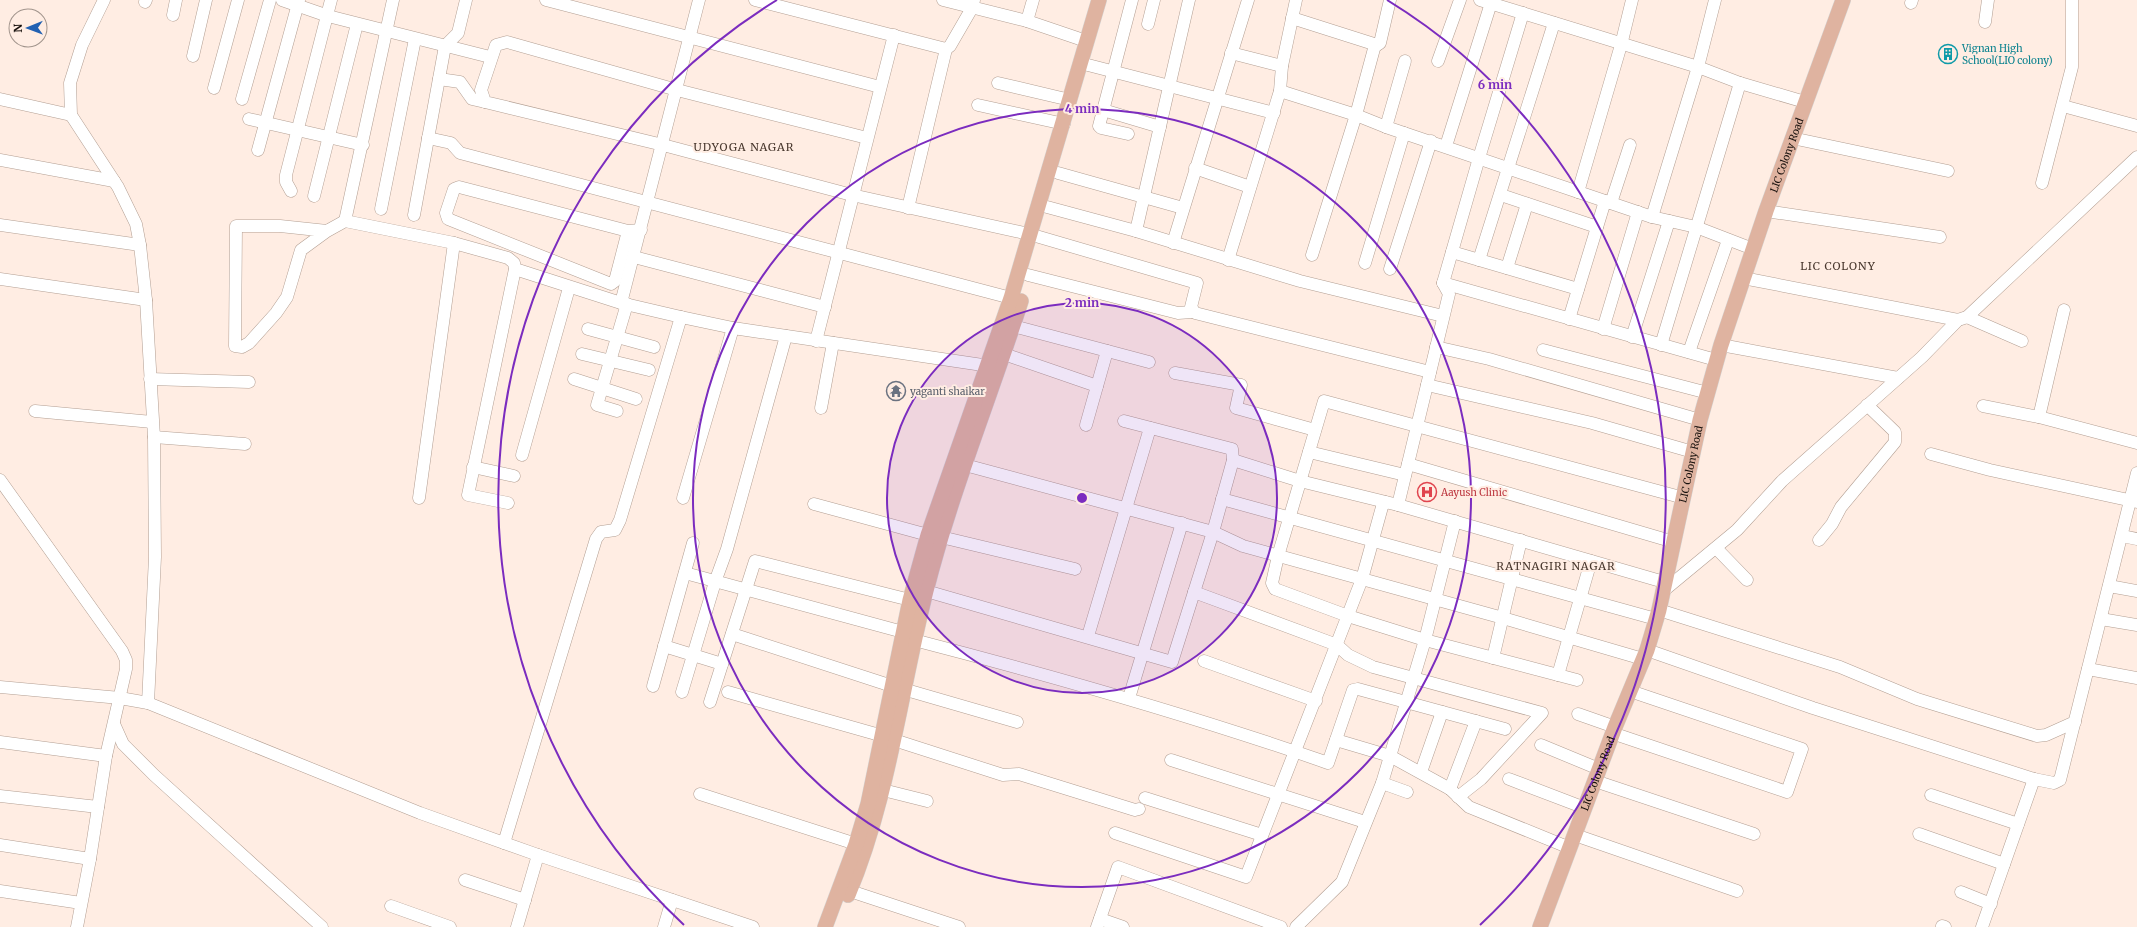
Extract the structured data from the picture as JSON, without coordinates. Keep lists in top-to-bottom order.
{
  "streets": {
    "main road": ["LIC Colony Road"]
  },
  "districts": ["UDYOGA NAGAR", "LIC COLONY", "RATNAGIRI NAGAR"],
  "places": {
    "building": ["Vignan High School(LIO colony)"],
    "temple": ["yaganti shaikar"],
    "hospital": ["Aayush Clinic"]
  },
  "north": "left",
  "rings": ["6 min", "4 min", "2 min"]
}
